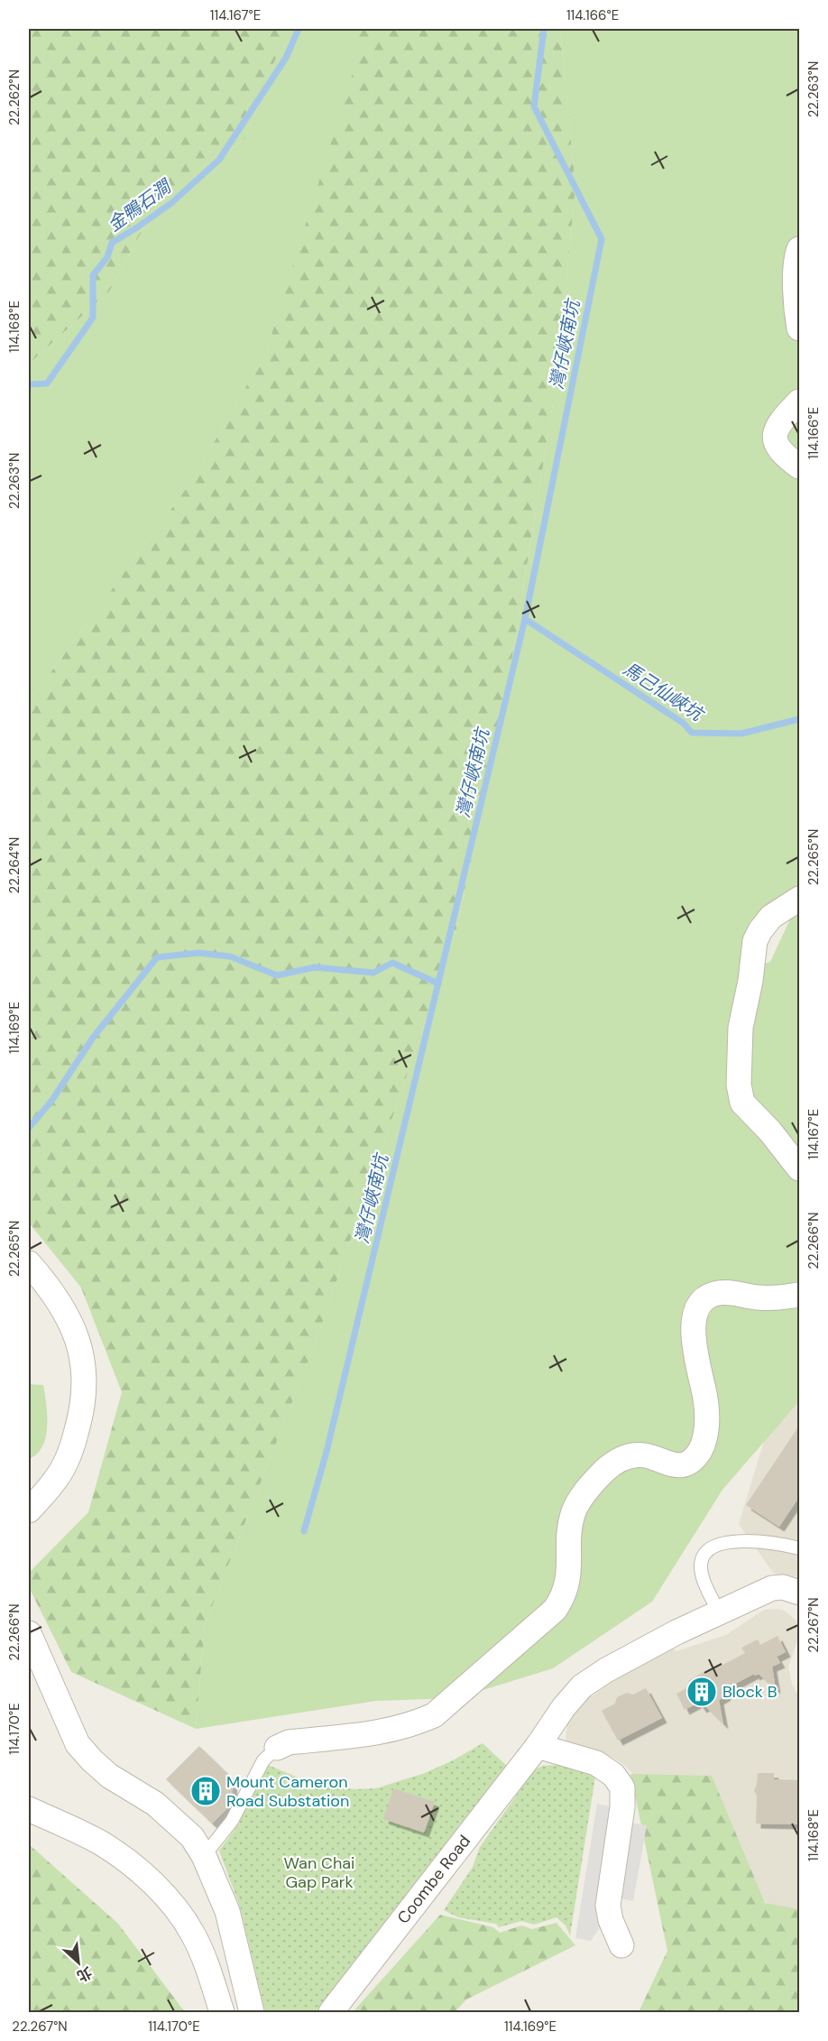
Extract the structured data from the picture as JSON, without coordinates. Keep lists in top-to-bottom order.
{
  "streets": {
    "street": ["Coombe Road"]
  },
  "water": ["金鴨石澗", "灣仔峽南坑", "馬己仙峽坑"],
  "parks": ["Wan Chai Gap Park"],
  "places": {
    "building": ["Block B", "Mount Cameron Road Substation"]
  },
  "north": "bottom right",
  "coordinates": [
    "114.167°E",
    "114.166°E",
    "22.263°N",
    "22.262°N",
    "114.168°E",
    "22.265°N",
    "22.264°N",
    "114.169°E",
    "22.266°N",
    "22.267°N",
    "114.170°E"
  ]
}
